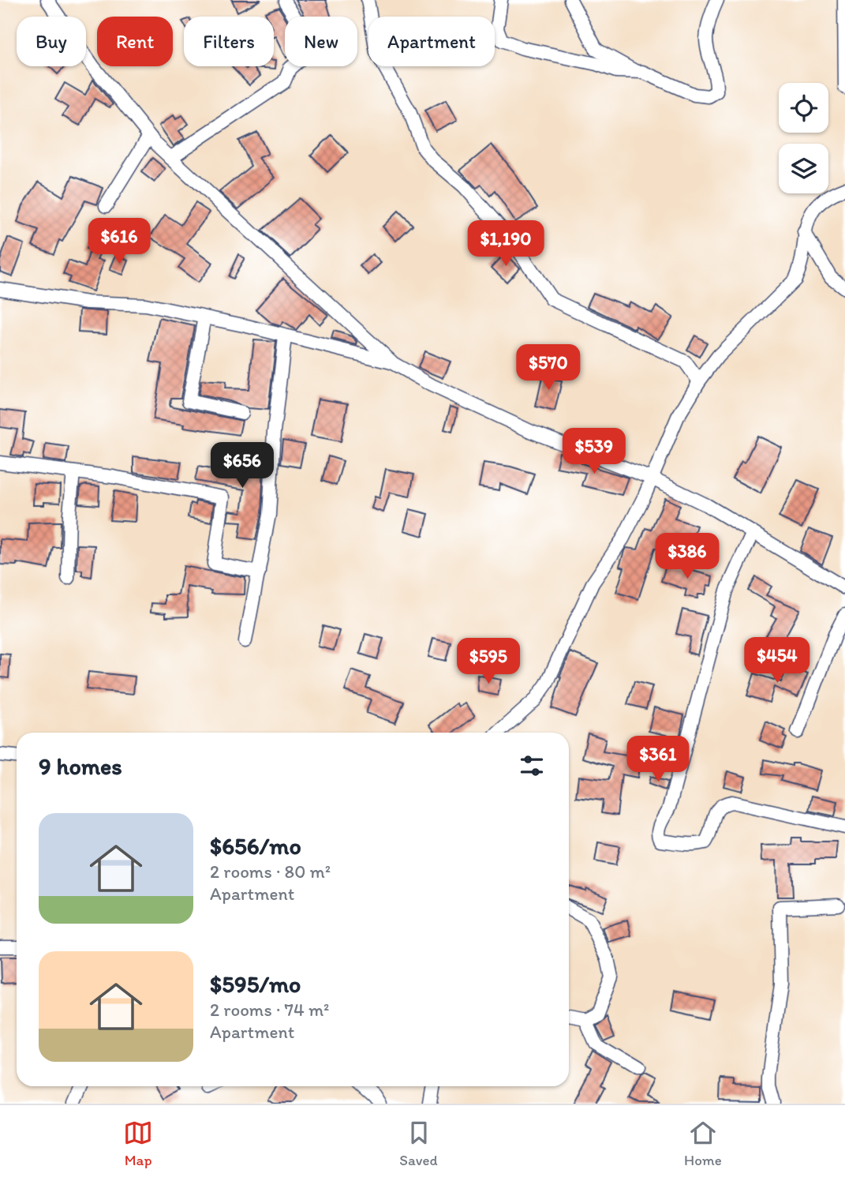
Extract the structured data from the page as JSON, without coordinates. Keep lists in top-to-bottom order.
{
  "page": {
    "chip": [
      "Buy",
      "Rent",
      "Filters",
      "New",
      "Apartment"
    ],
    "price": [
      "$616",
      "$1,190",
      "$570",
      "$539",
      "$656",
      "$386",
      "$454",
      "$595",
      "$361"
    ],
    "heading": "9 homes",
    "list": [
      {
        "name": "$656/mo",
        "note": "2 rooms · 80 m² · Apartment"
      },
      {
        "name": "$595/mo",
        "note": "2 rooms · 74 m² · Apartment"
      }
    ],
    "tabs": ["Map", "Saved", "Home"]
  }
}
